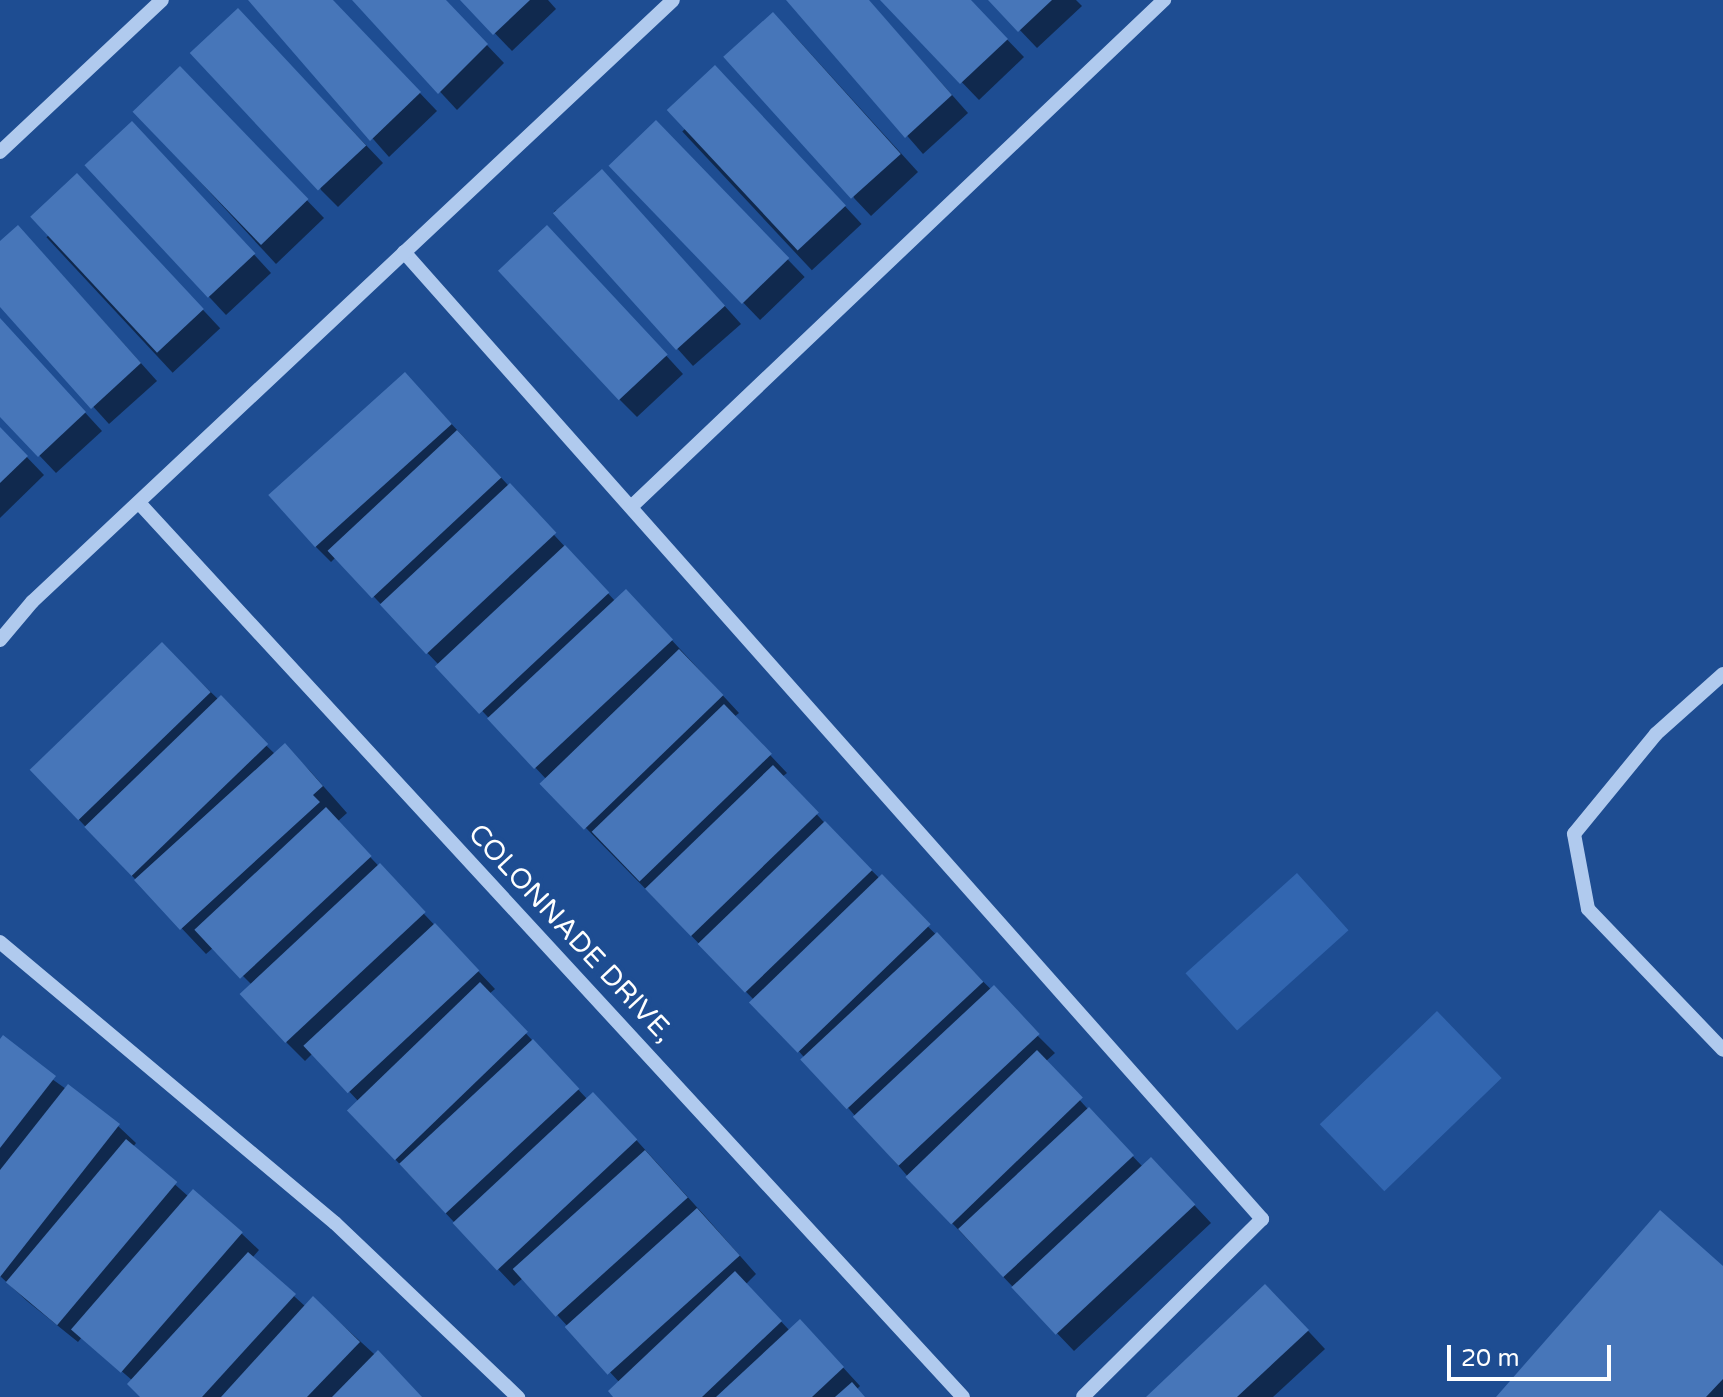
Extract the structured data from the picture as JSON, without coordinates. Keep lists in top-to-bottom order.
{
  "streets": {
    "street": ["COLONNADE DRIVE,"]
  },
  "scale_bar": "20 m"
}
